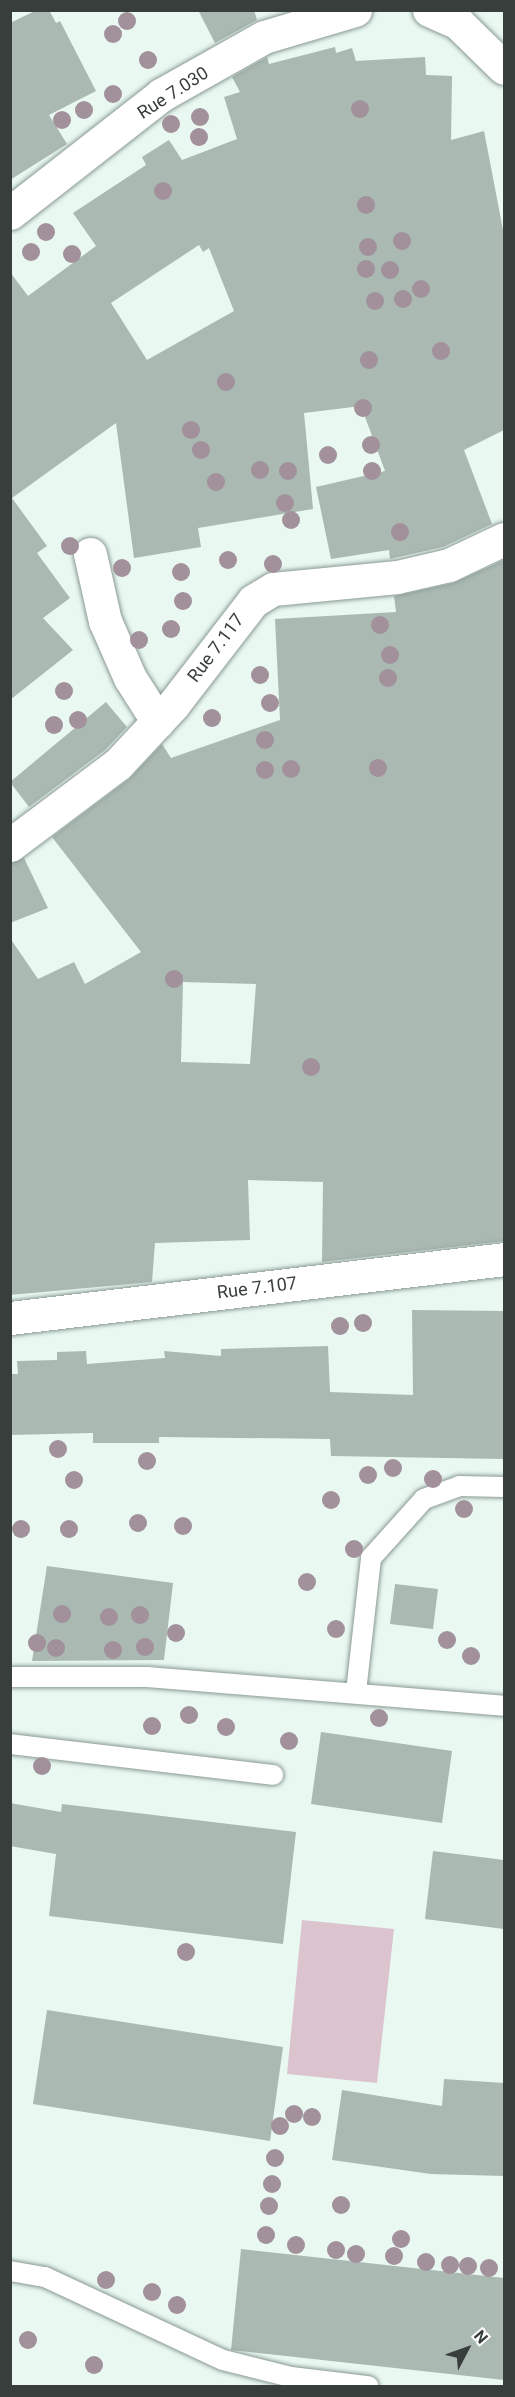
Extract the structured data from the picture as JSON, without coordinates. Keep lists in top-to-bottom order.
{
  "streets": {
    "street": ["Rue 7.030", "Rue 7.117", "Rue 7.107"]
  },
  "north": "top right"
}
